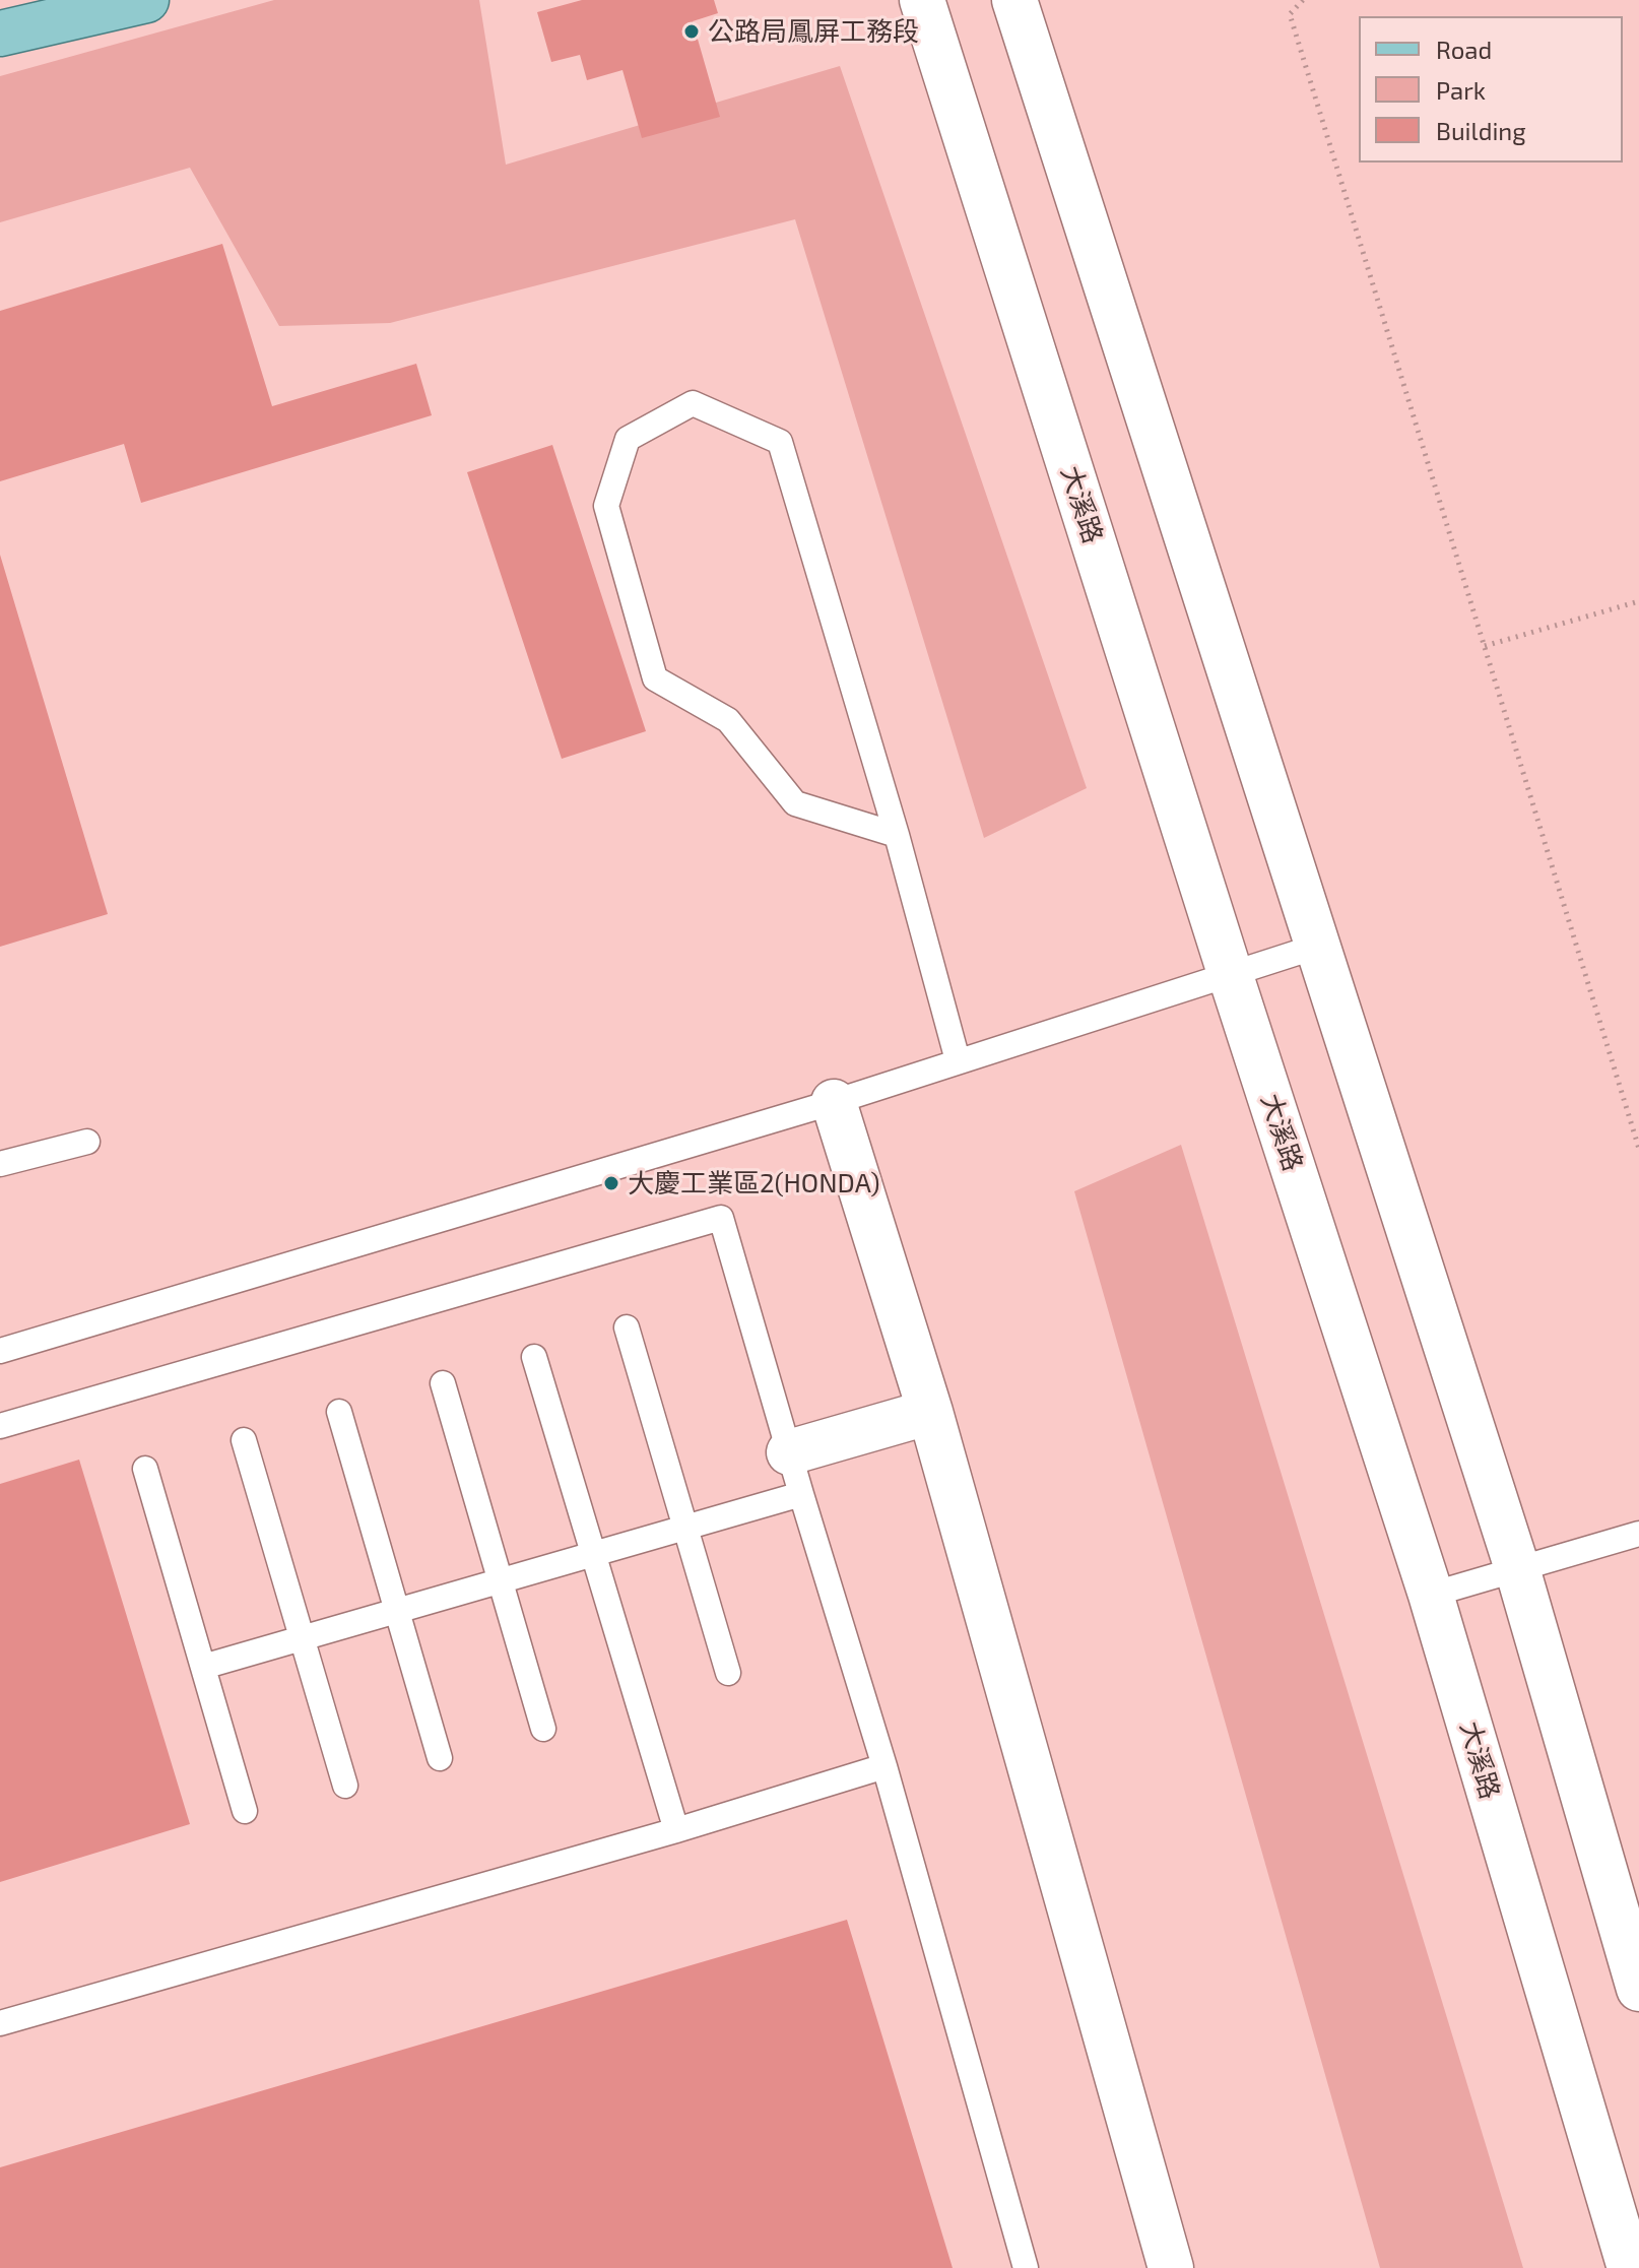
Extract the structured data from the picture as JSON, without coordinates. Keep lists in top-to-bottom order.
{
  "streets": {
    "main road": ["大溪路"]
  },
  "places": ["公路局鳳屏工務段", "大慶工業區2(HONDA)"],
  "legend": ["Road", "Park", "Building"]
}
